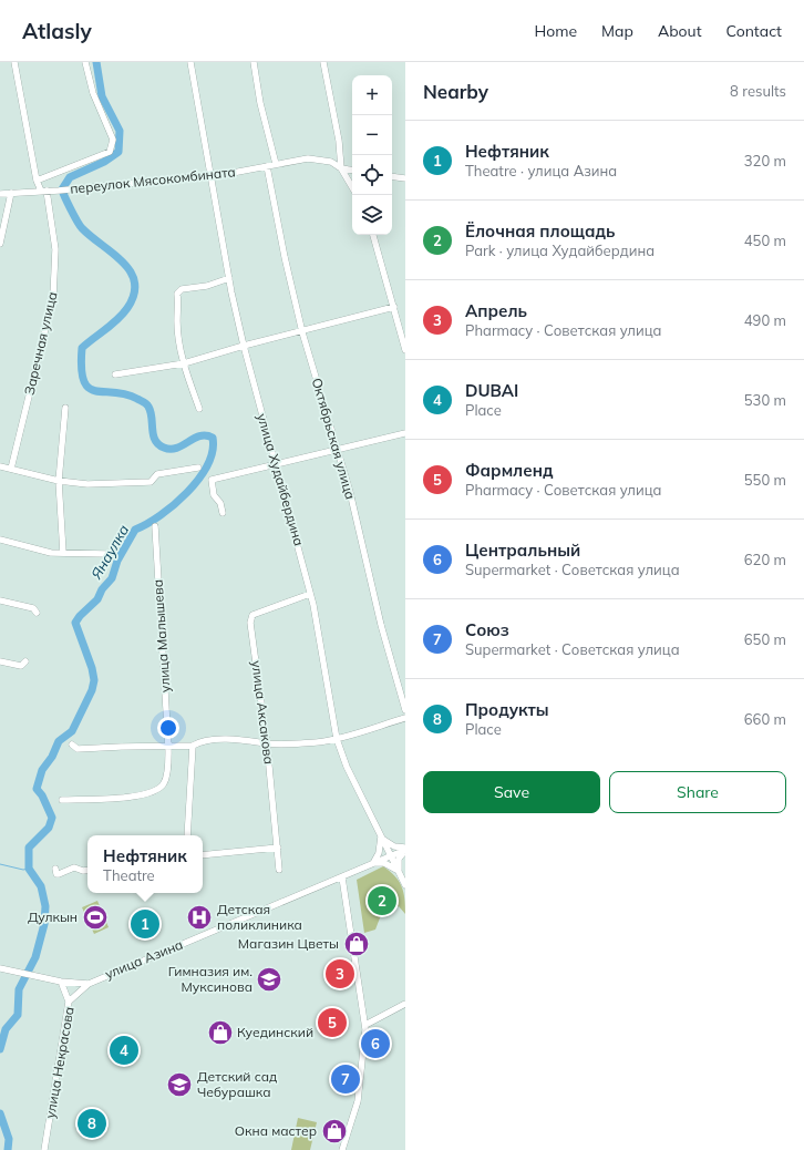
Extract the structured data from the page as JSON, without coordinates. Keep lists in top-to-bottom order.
{
  "streets": {
    "street": [
      "переулок Мясокомбината",
      "Заречная улица",
      "Октябрьская улица",
      "улица Худайбердина",
      "улица Малышева",
      "улица Аксакова",
      "улица Азина",
      "улица Некрасова"
    ]
  },
  "crossings": [
    ["переулок Мясокомбината", "Заречная улица"],
    ["переулок Мясокомбината", "Октябрьская улица"],
    ["переулок Мясокомбината", "улица Худайбердина"],
    ["улица Худайбердина", "улица Аксакова"],
    ["улица Худайбердина", "улица Азина"],
    ["улица Азина", "улица Некрасова"]
  ],
  "water": ["Янаулка"],
  "places": {
    "sports": ["Дулкын"],
    "hospital": ["Детская поликлиника"],
    "shop": ["Магазин Цветы", "Куединский", "Окна мастер"],
    "school or university": ["Гимназия им. Муксинова", "Детский сад Чебурашка"]
  },
  "page": {
    "header": "Atlasly",
    "nav": [
      "Home",
      "Map",
      "About",
      "Contact"
    ],
    "heading": ["Nearby", "8 results"],
    "map_buttons": ["+", "−"],
    "list": [
      {
        "mark": "1",
        "name": "Нефтяник",
        "note": "Theatre · улица Азина",
        "value": "320 m"
      },
      {
        "mark": "2",
        "name": "Ёлочная площадь",
        "note": "Park · улица Худайбердина",
        "value": "450 m"
      },
      {
        "mark": "3",
        "name": "Апрель",
        "note": "Pharmacy · Советская улица",
        "value": "490 m"
      },
      {
        "mark": "4",
        "name": "DUBAI",
        "note": "Place",
        "value": "530 m"
      },
      {
        "mark": "5",
        "name": "Фармленд",
        "note": "Pharmacy · Советская улица",
        "value": "550 m"
      },
      {
        "mark": "6",
        "name": "Центральный",
        "note": "Supermarket · Советская улица",
        "value": "620 m"
      },
      {
        "mark": "7",
        "name": "Союз",
        "note": "Supermarket · Советская улица",
        "value": "650 m"
      },
      {
        "mark": "8",
        "name": "Продукты",
        "note": "Place",
        "value": "660 m"
      }
    ],
    "buttons": ["Save", "Share"],
    "popup": ["Нефтяник", "Theatre"],
    "pins": [
      "2",
      "1",
      "3",
      "5",
      "6",
      "4",
      "7",
      "8"
    ]
  }
}
